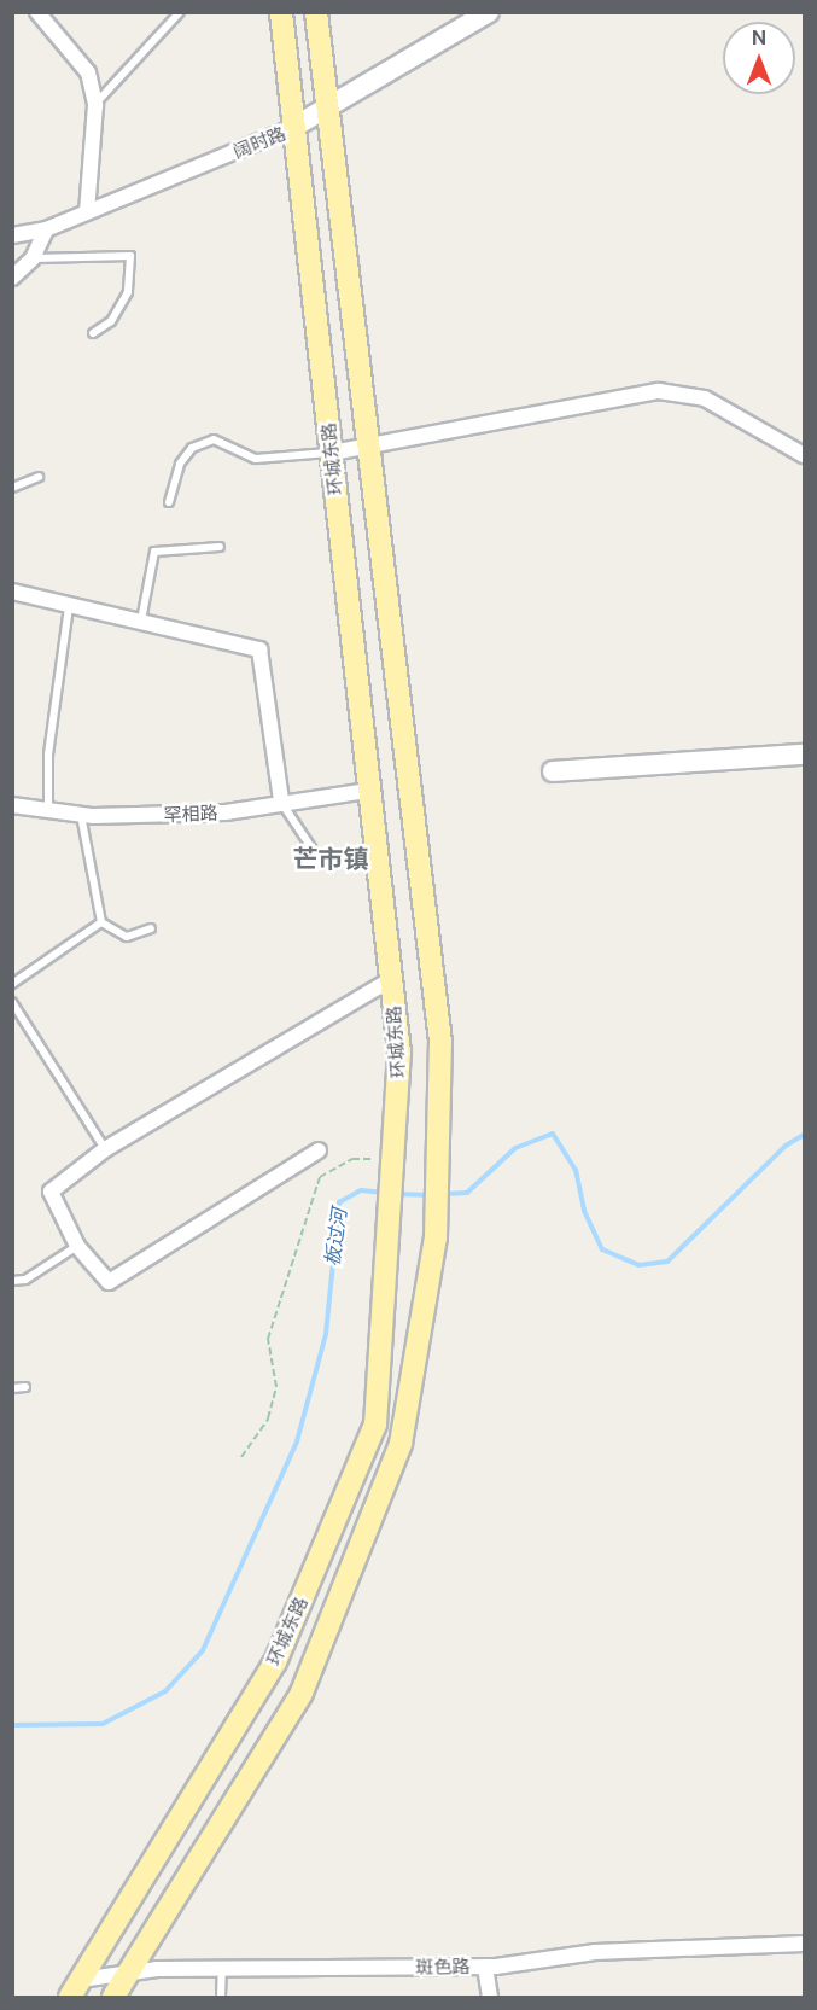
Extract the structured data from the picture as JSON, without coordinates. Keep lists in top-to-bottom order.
{
  "streets": {
    "main road": ["环城东路"],
    "street": ["阔时路", "罕相路", "斑色路"]
  },
  "crossings": [
    ["阔时路", "环城东路"],
    ["环城东路", "罕相路"],
    ["环城东路", "斑色路"]
  ],
  "districts": ["芒市镇"],
  "water": ["板过河"],
  "north": "top"
}
